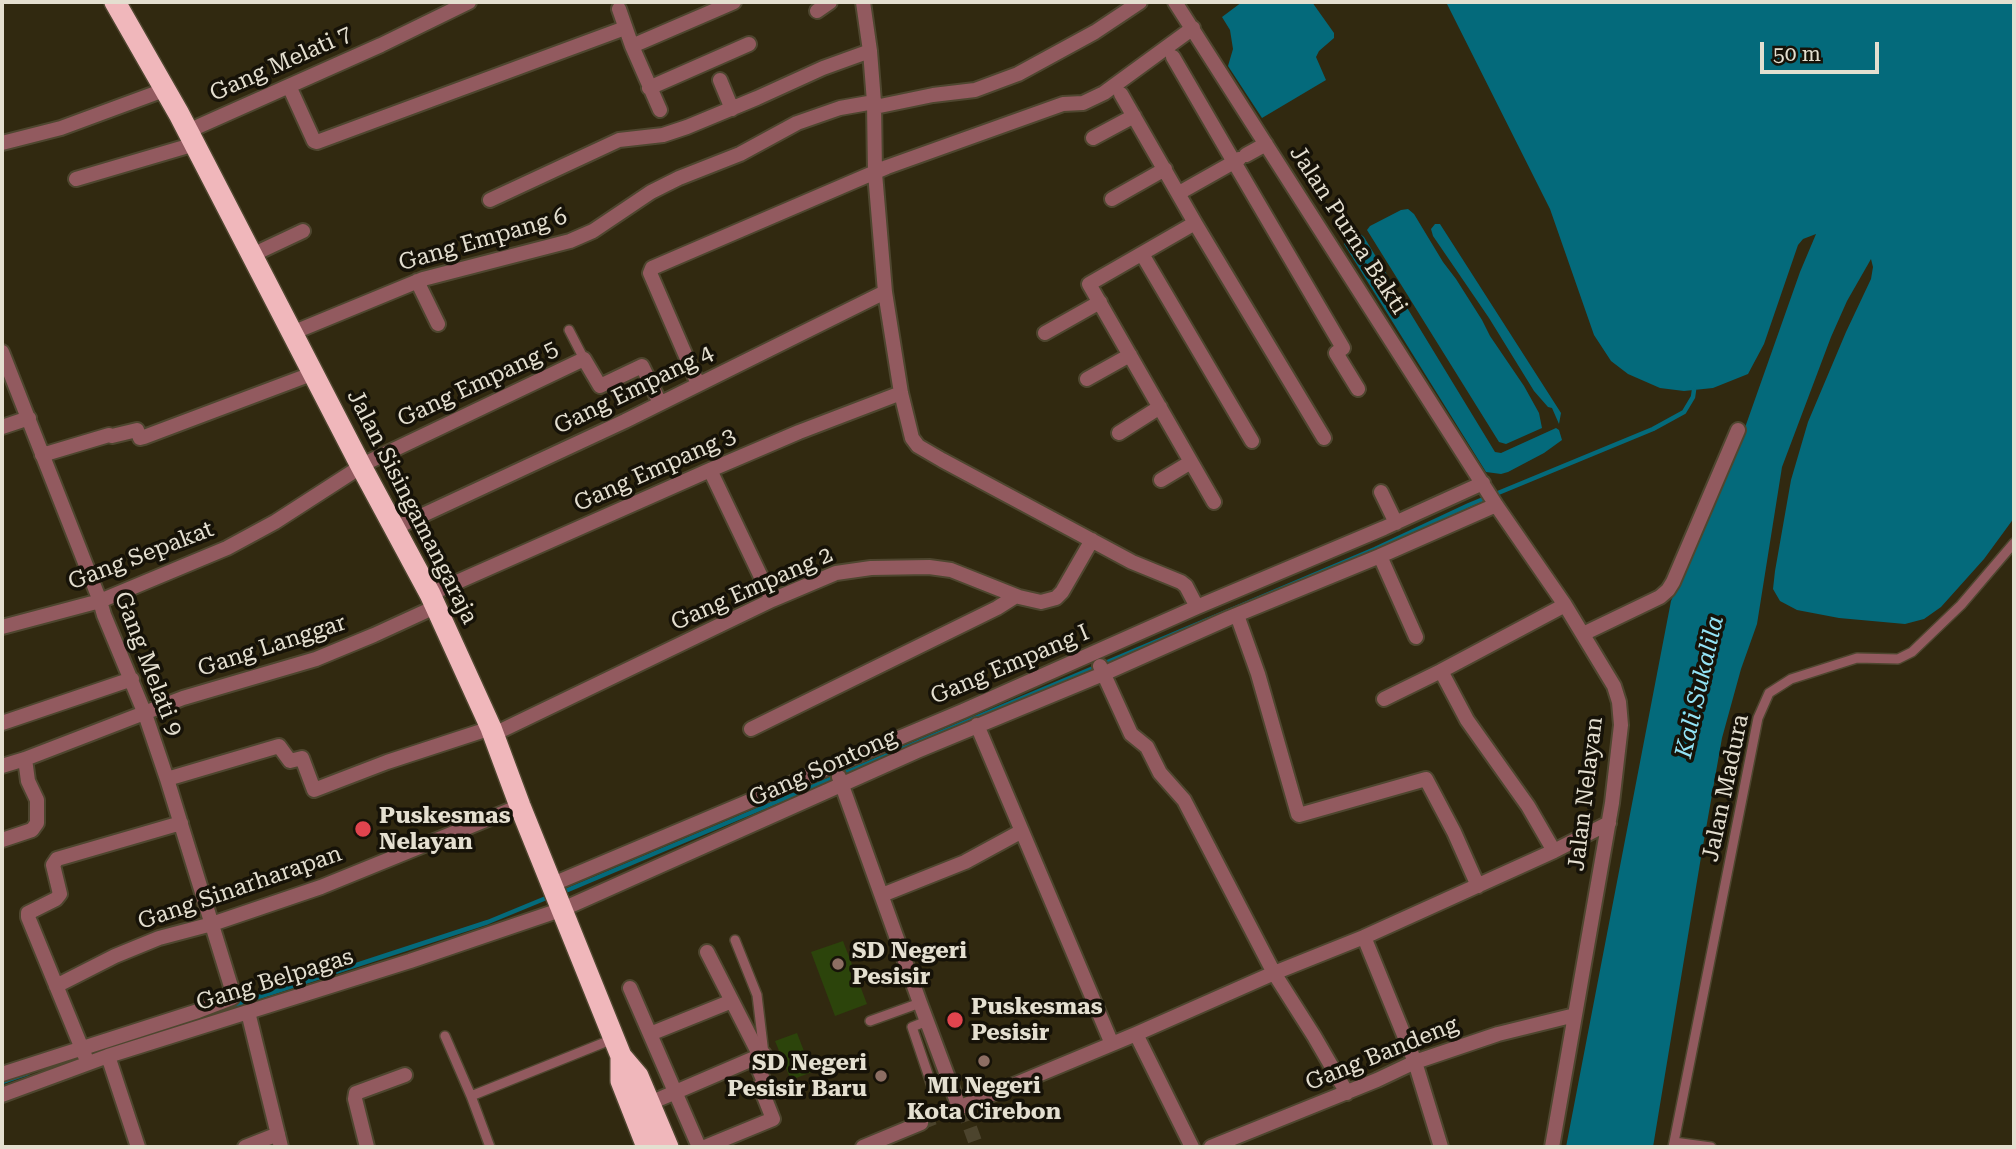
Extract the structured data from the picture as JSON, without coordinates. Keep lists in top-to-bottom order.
{
  "streets": {
    "highway": ["Jalan Sisingamangaraja"],
    "street": [
      "Gang Melati 7",
      "Jalan Purna Bakti",
      "Gang Empang 6",
      "Gang Empang 5",
      "Gang Empang 4",
      "Gang Empang 3",
      "Gang Sepakat",
      "Gang Empang 2",
      "Gang Langgar",
      "Gang Melati 9",
      "Gang Empang I",
      "Gang Sontong",
      "Jalan Nelayan",
      "Gang Sinarharapan",
      "Gang Belpagas",
      "Gang Bandeng"
    ],
    "lane": ["Jalan Madura"]
  },
  "crossings": [
    ["Gang Melati 7", "Jalan Sisingamangaraja"],
    ["Jalan Purna Bakti", "Gang Empang I"],
    ["Jalan Purna Bakti", "Jalan Nelayan"],
    ["Gang Empang 6", "Jalan Sisingamangaraja"],
    ["Gang Empang 5", "Gang Empang 4"],
    ["Gang Empang 5", "Jalan Sisingamangaraja"],
    ["Gang Empang 5", "Gang Sepakat"],
    ["Gang Empang 4", "Jalan Sisingamangaraja"],
    ["Gang Empang 3", "Jalan Sisingamangaraja"],
    ["Gang Empang 3", "Gang Langgar"],
    ["Jalan Sisingamangaraja", "Gang Sepakat"],
    ["Jalan Sisingamangaraja", "Gang Empang 2"],
    ["Jalan Sisingamangaraja", "Gang Langgar"],
    ["Jalan Sisingamangaraja", "Gang Empang I"],
    ["Jalan Sisingamangaraja", "Gang Sontong"],
    ["Jalan Sisingamangaraja", "Gang Sinarharapan"],
    ["Jalan Sisingamangaraja", "Gang Belpagas"],
    ["Gang Sepakat", "Gang Melati 9"],
    ["Gang Empang 2", "Gang Melati 9"],
    ["Gang Langgar", "Gang Melati 9"],
    ["Gang Melati 9", "Gang Sinarharapan"],
    ["Gang Melati 9", "Gang Belpagas"],
    ["Gang Empang I", "Gang Sontong"],
    ["Gang Empang I", "Jalan Nelayan"],
    ["Gang Empang I", "Gang Belpagas"],
    ["Gang Sontong", "Gang Belpagas"],
    ["Jalan Nelayan", "Gang Bandeng"]
  ],
  "water": ["Kali Sukalila"],
  "places": [
    "Puskesmas Nelayan",
    "SD Negeri Pesisir",
    "Puskesmas Pesisir",
    "MI Negeri Kota Cirebon",
    "SD Negeri Pesisir Baru"
  ],
  "scale_bar": "50 m"
}
